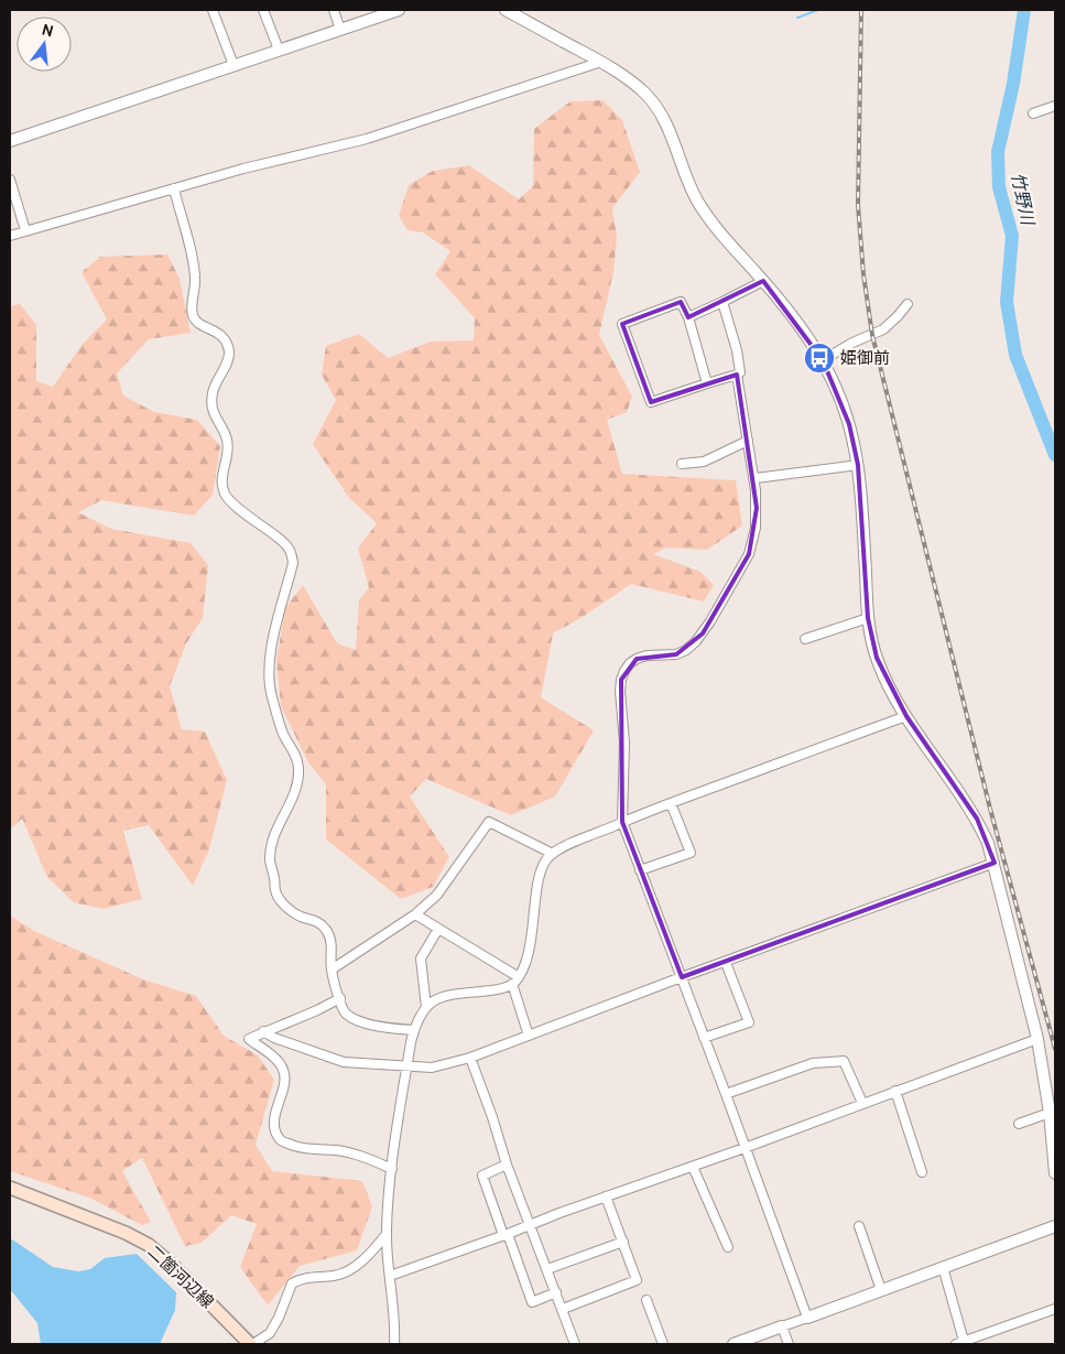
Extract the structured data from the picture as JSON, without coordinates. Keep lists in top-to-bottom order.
{
  "streets": {
    "main road": ["二箇河辺線"]
  },
  "water": ["竹野川"],
  "places": {
    "bus stop": ["姫御前"]
  },
  "north": "top"
}
